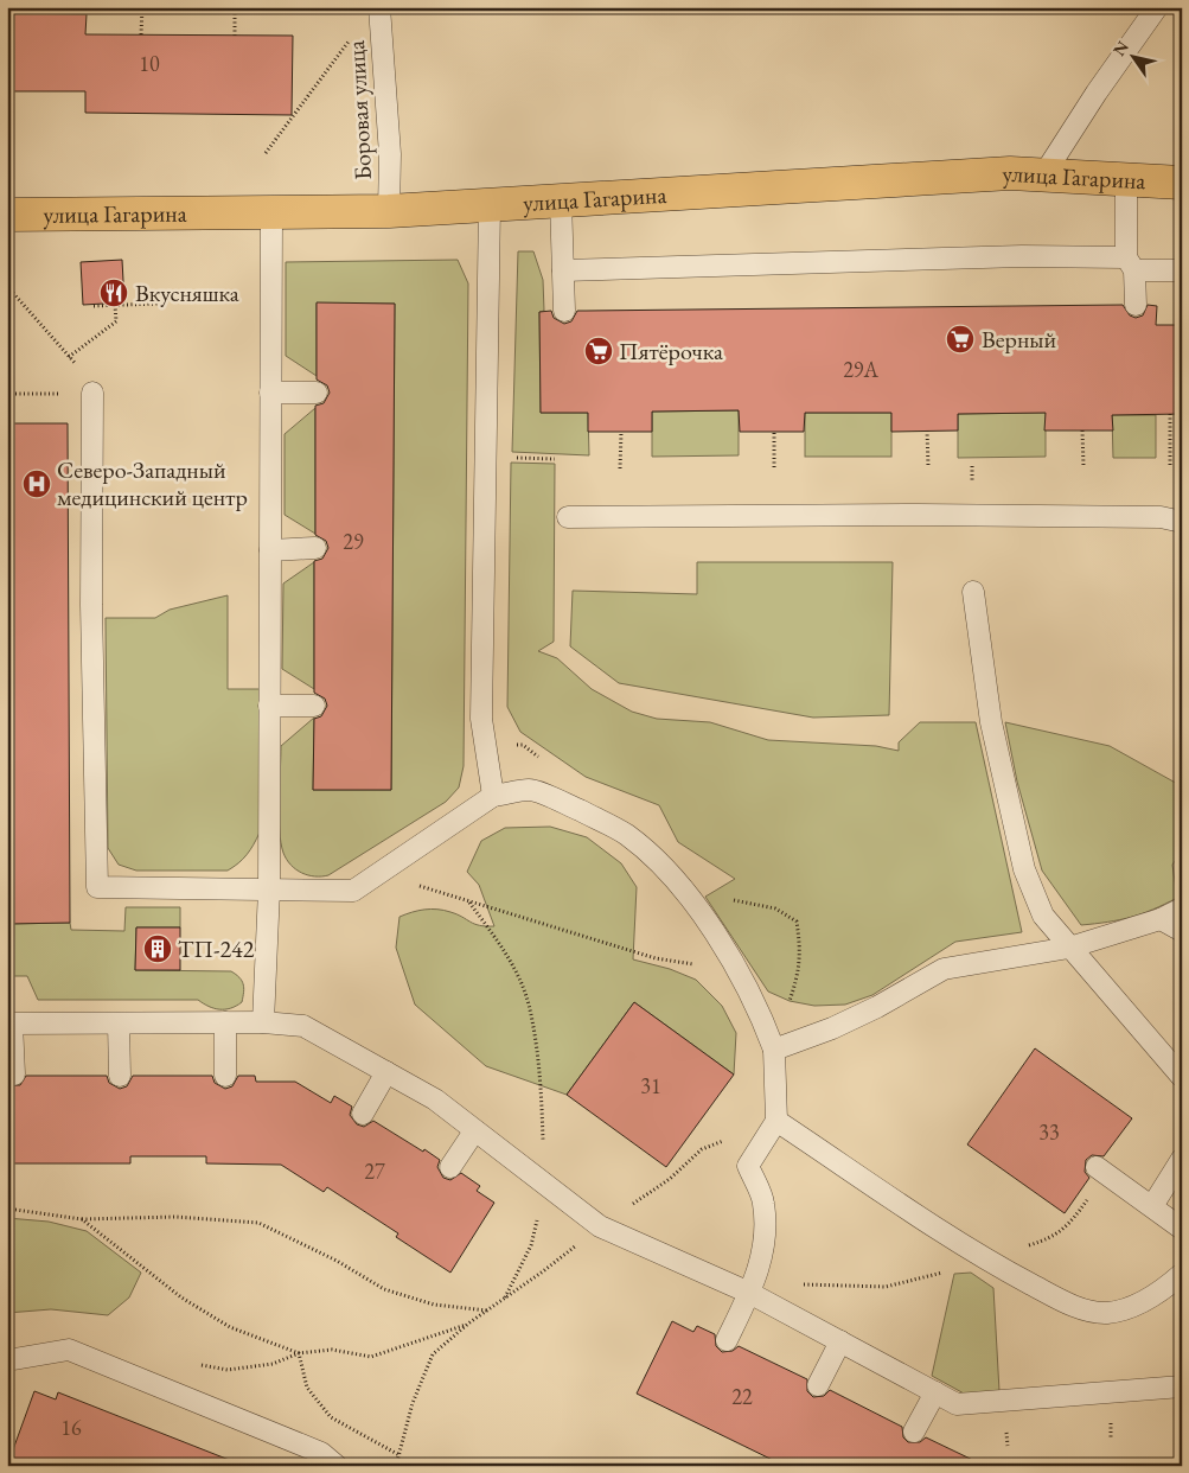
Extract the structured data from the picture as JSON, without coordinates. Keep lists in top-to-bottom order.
{
  "streets": {
    "main road": ["улица Гагарина"],
    "lane": ["Боровая улица"]
  },
  "crossings": [
    ["Боровая улица", "улица Гагарина"]
  ],
  "places": {
    "restaurant": ["Вкусняшка"],
    "supermarket": ["Верный", "Пятёрочка"],
    "hospital": ["Северо-Западный медицинский центр"],
    "building": ["ТП-242"]
  },
  "house_numbers": [
    "10",
    "29А",
    "29",
    "31",
    "33",
    "27",
    "22",
    "16"
  ],
  "north": "top left"
}
